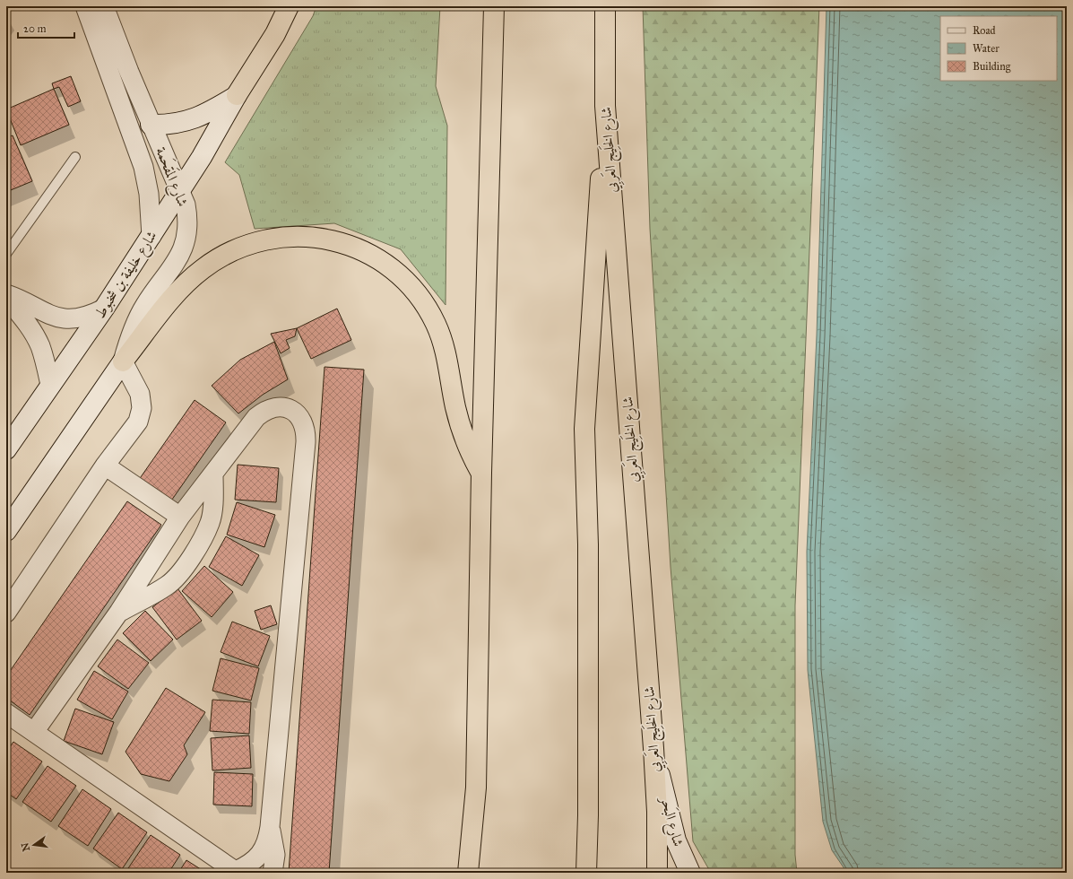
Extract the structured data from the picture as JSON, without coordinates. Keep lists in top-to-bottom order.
{
  "streets": {
    "highway": ["شارع الخَلِيج العَربِي"],
    "main road": ["شارع خليفة بن شخبوط", "شارع البَحر"],
    "street": ["شارع المَقحَمة"]
  },
  "crossings": [
    ["شارع الخَلِيج العَربِي", "شارع البَحر"],
    ["شارع المَقحَمة", "شارع خليفة بن شخبوط"]
  ],
  "legend": ["Road", "Water", "Building"],
  "scale_bar": "20 m",
  "north": "left"
}
